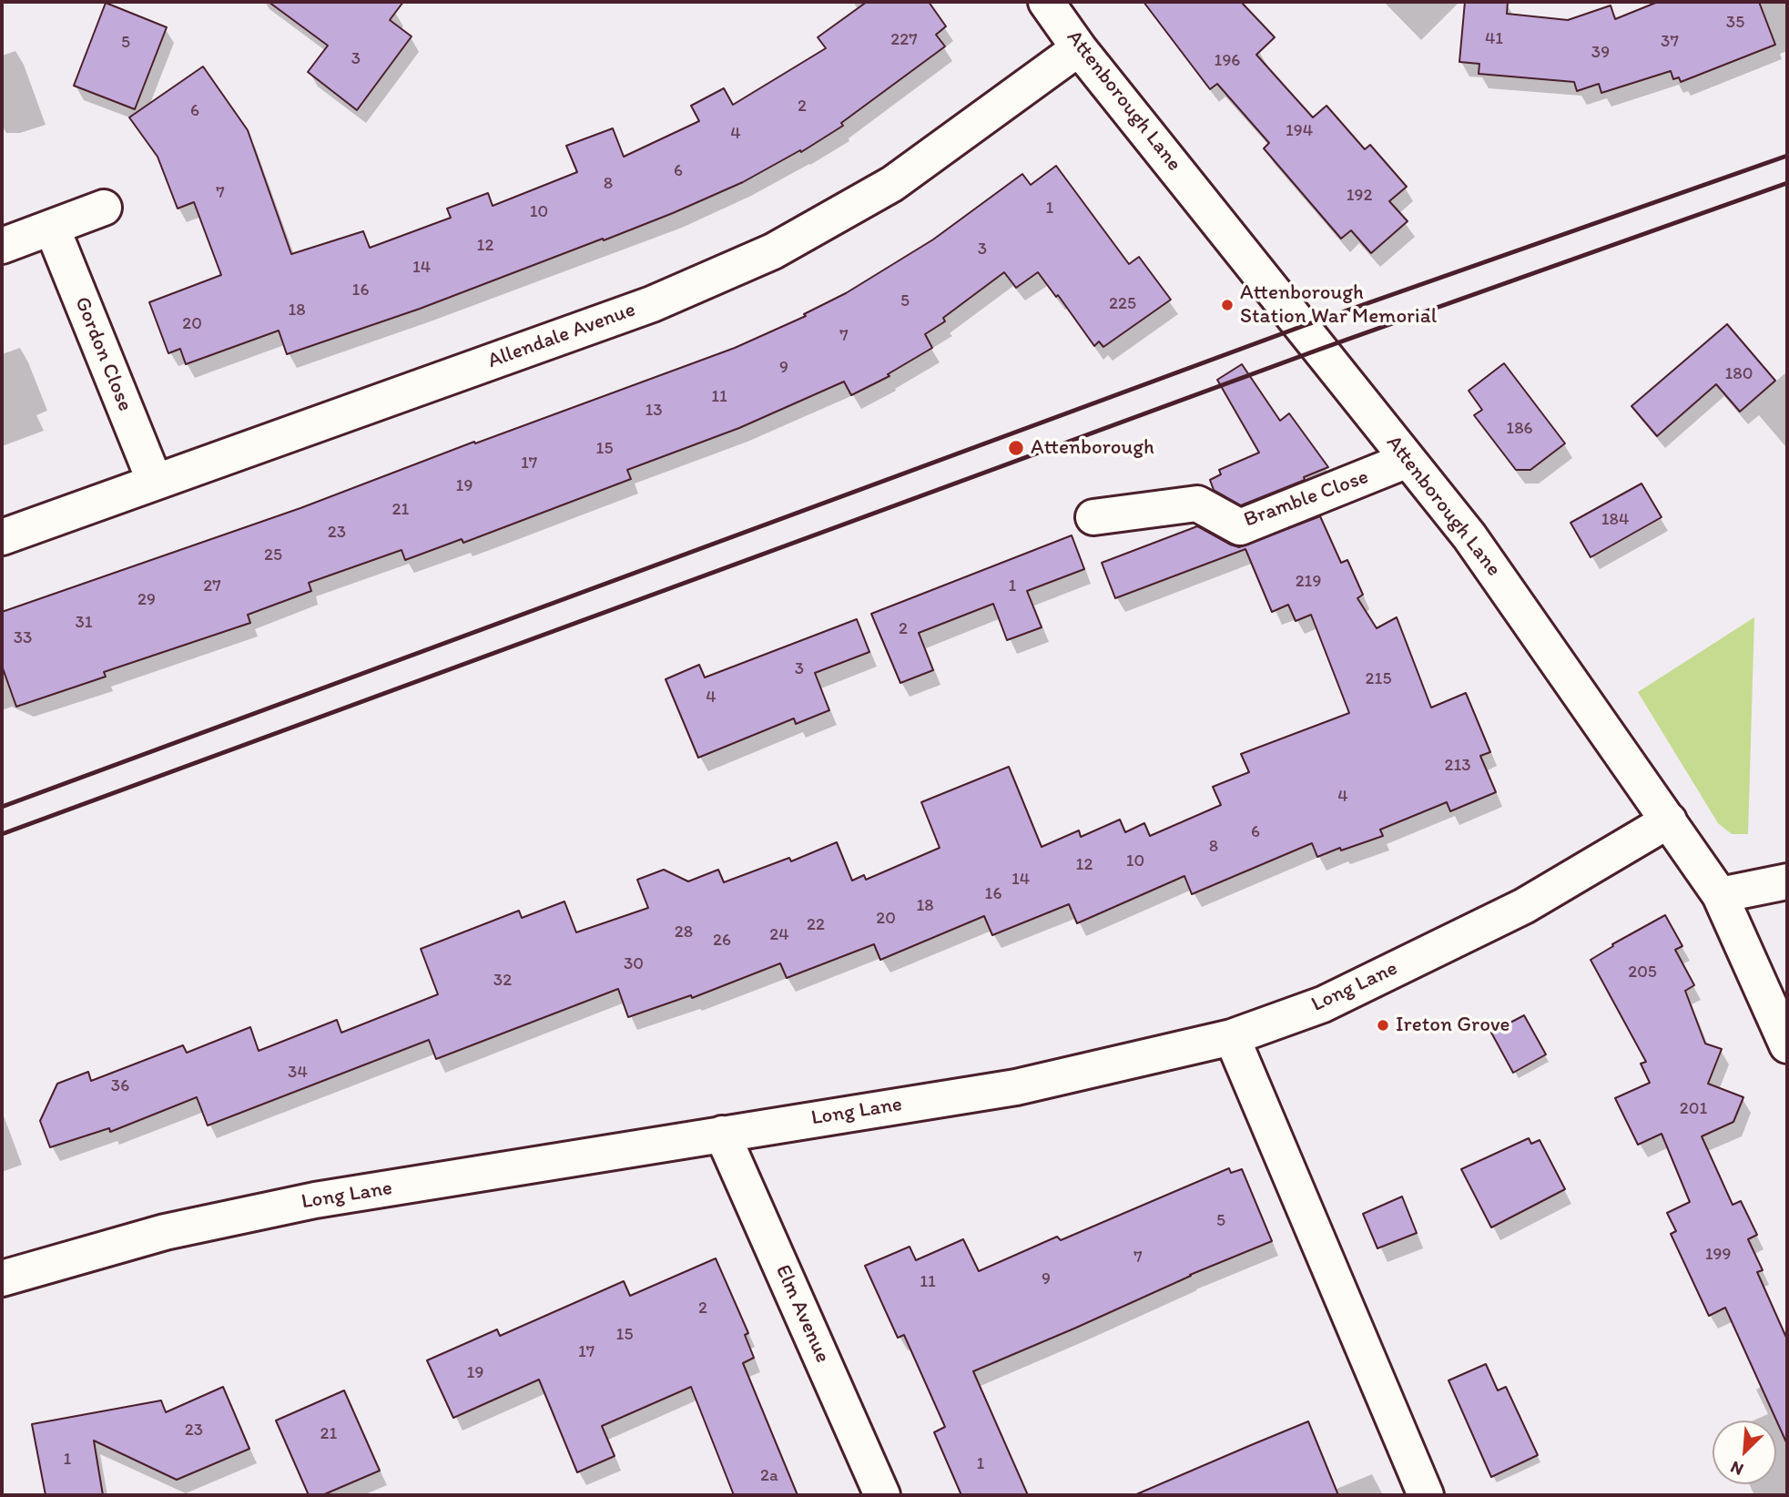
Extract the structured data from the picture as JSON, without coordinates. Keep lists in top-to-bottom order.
{
  "streets": {
    "street": [
      "Attenborough Lane",
      "Allendale Avenue",
      "Gordon Close",
      "Bramble Close",
      "Long Lane",
      "Elm Avenue"
    ]
  },
  "crossings": [
    ["Attenborough Lane", "Allendale Avenue"],
    ["Attenborough Lane", "Bramble Close"],
    ["Attenborough Lane", "Long Lane"],
    ["Allendale Avenue", "Gordon Close"],
    ["Long Lane", "Elm Avenue"]
  ],
  "places": ["Attenborough Station War Memorial", "Attenborough", "Ireton Grove"],
  "house_numbers": [
    "35",
    "41",
    "227",
    "37",
    "5",
    "39",
    "3",
    "196",
    "2",
    "6",
    "194",
    "4",
    "6",
    "8",
    "7",
    "192",
    "1",
    "10",
    "12",
    "3",
    "14",
    "16",
    "5",
    "225",
    "18",
    "20",
    "7",
    "9",
    "180",
    "11",
    "13",
    "186",
    "15",
    "17",
    "19",
    "21",
    "184",
    "23",
    "25",
    "219",
    "27",
    "1",
    "29",
    "31",
    "2",
    "33",
    "3",
    "215",
    "4",
    "213",
    "4",
    "6",
    "8",
    "10",
    "12",
    "14",
    "16",
    "18",
    "20",
    "22",
    "28",
    "24",
    "26",
    "30",
    "205",
    "32",
    "34",
    "36",
    "201",
    "5",
    "199",
    "7",
    "9",
    "11",
    "2",
    "15",
    "17",
    "19",
    "23",
    "21",
    "1",
    "1",
    "2a"
  ],
  "north": "bottom left"
}
